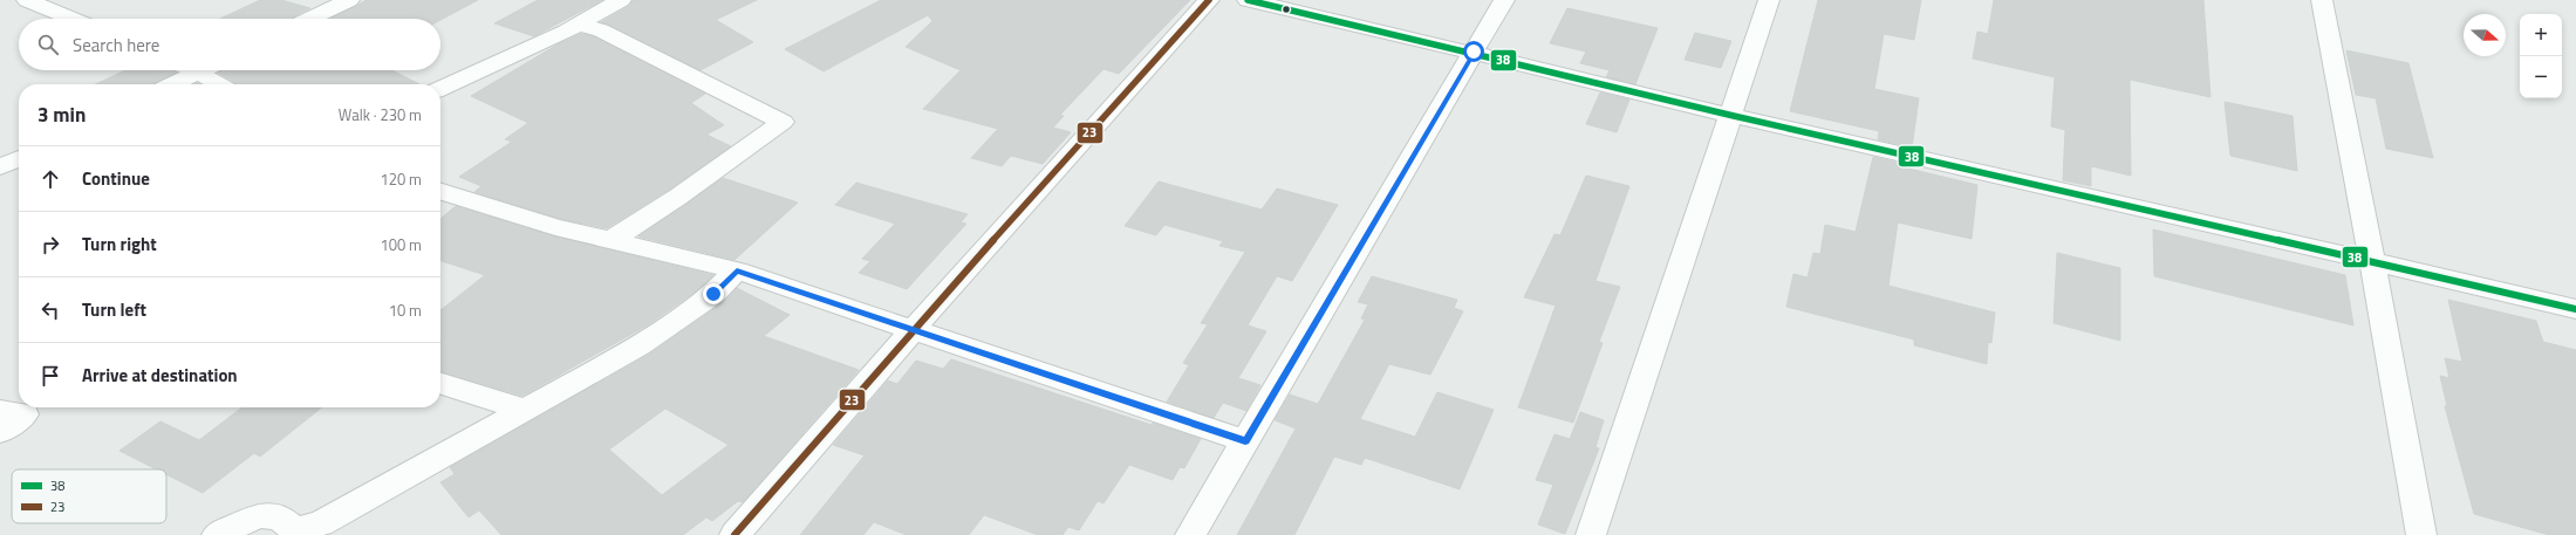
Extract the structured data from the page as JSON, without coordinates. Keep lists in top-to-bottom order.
{
  "lines": ["transit line 38", "transit line 23"],
  "legend": ["38", "23"],
  "north": "right",
  "page": {
    "map_buttons": ["+", "−"],
    "search": "Search here",
    "heading": ["3 min", "Walk · 230 m"],
    "list": [
      ["Continue", "120 m"],
      ["Turn right", "100 m"],
      ["Turn left", "10 m"],
      "Arrive at destination"
    ]
  }
}
